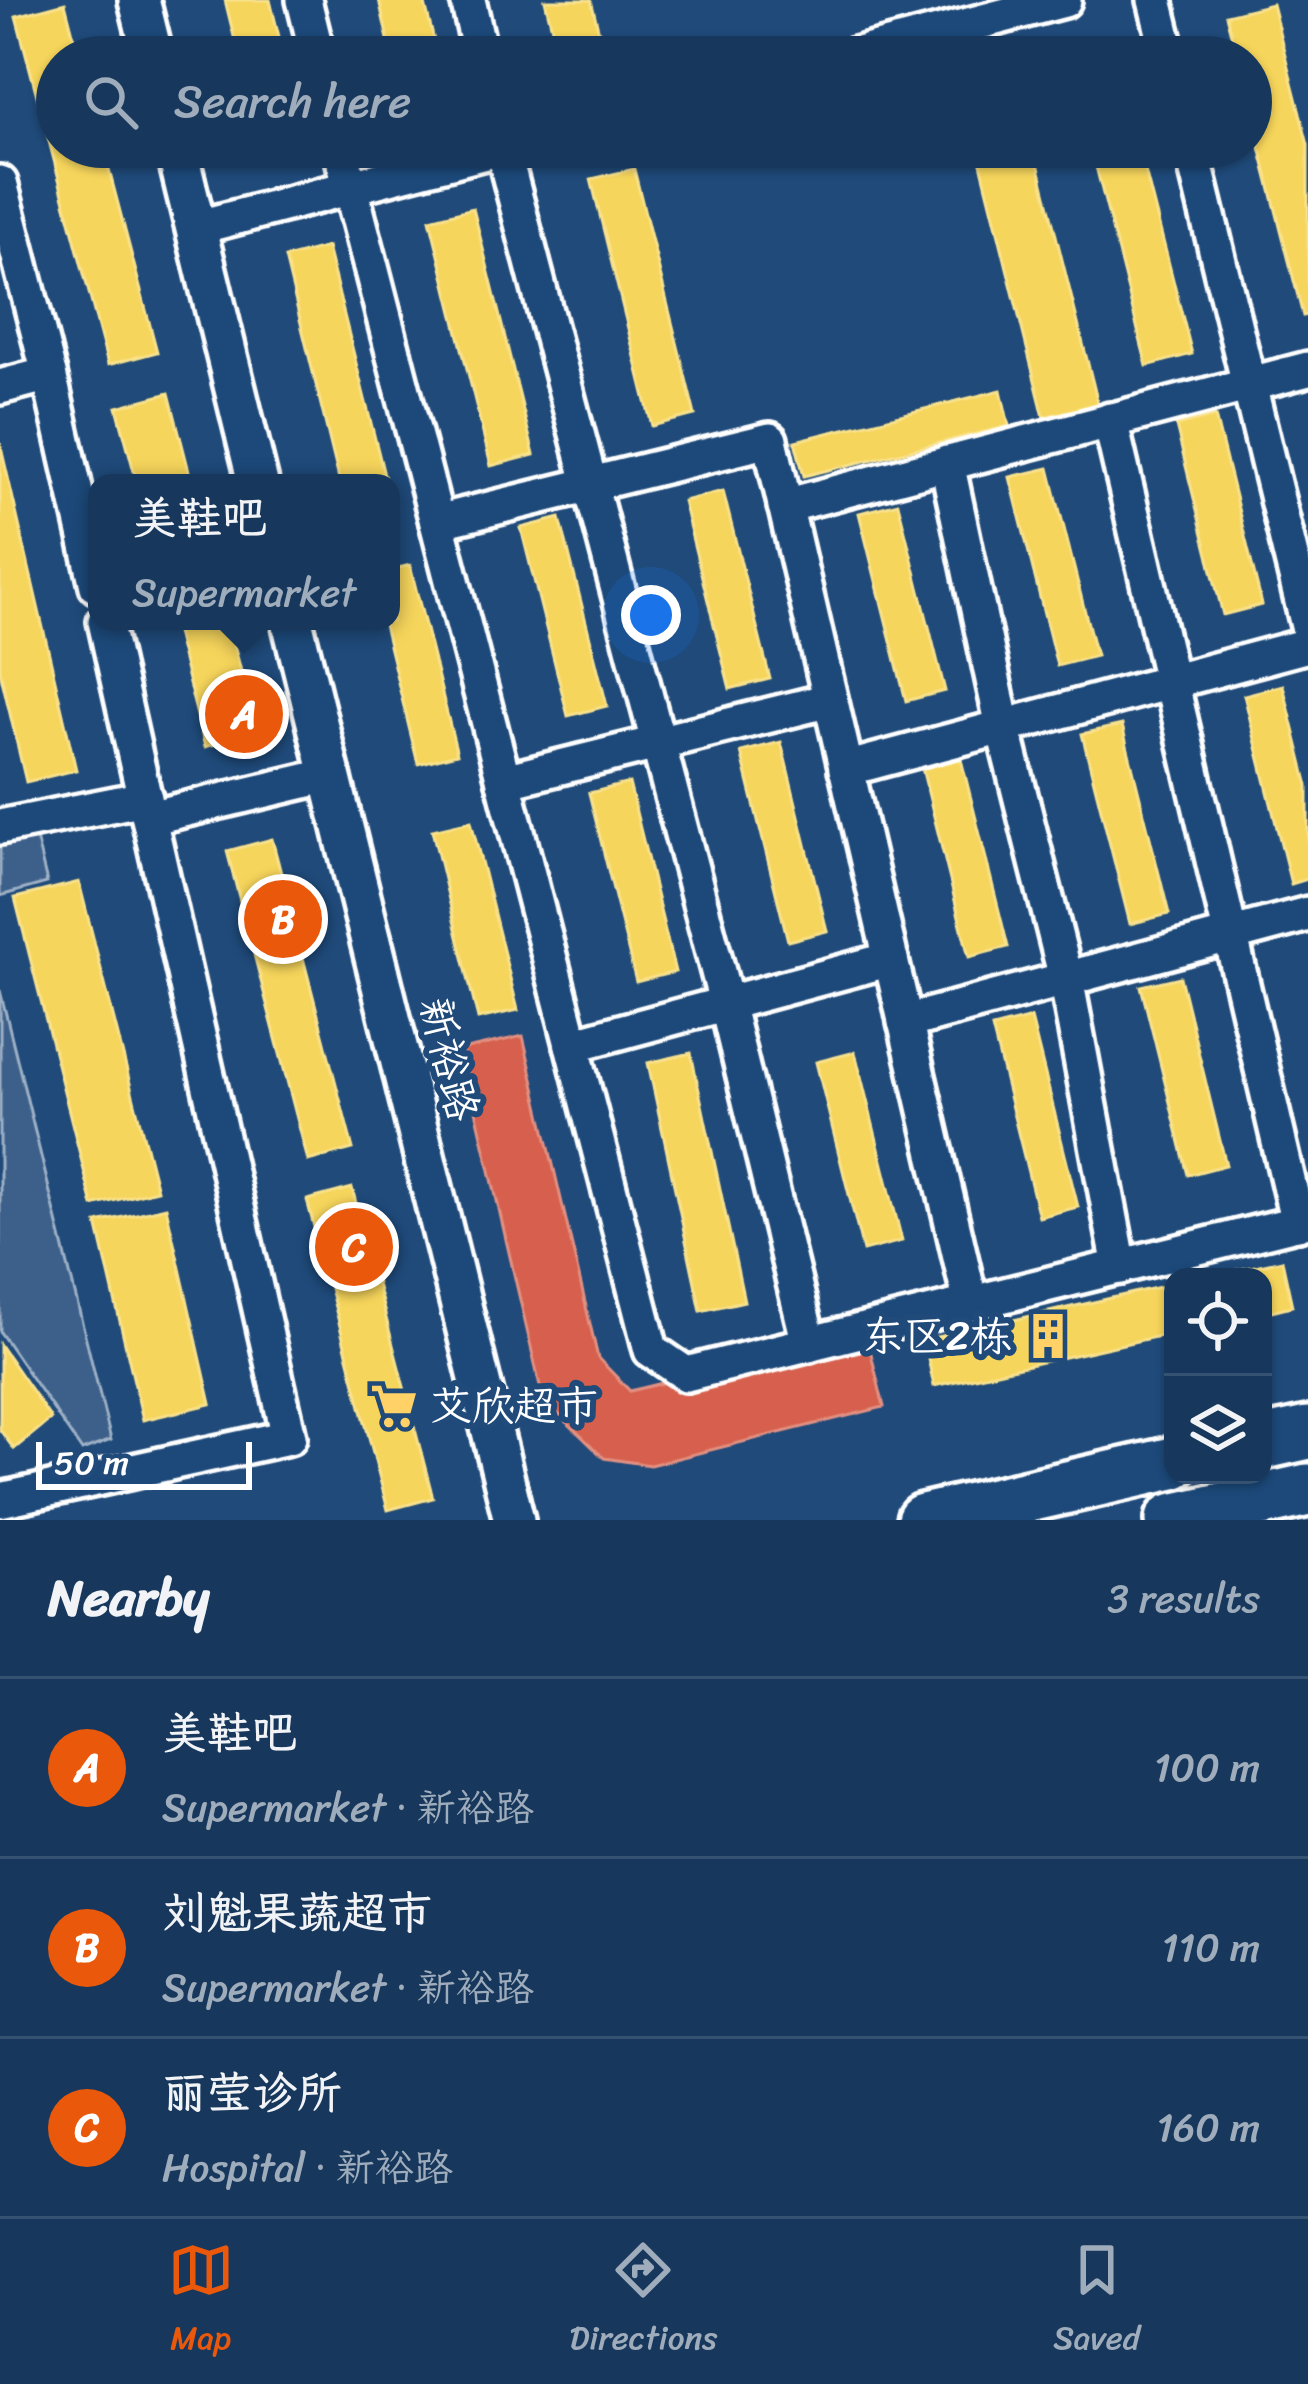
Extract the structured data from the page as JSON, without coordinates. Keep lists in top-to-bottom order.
{
  "streets": {
    "street": ["新裕路"]
  },
  "places": {
    "building": ["东区2栋"],
    "supermarket": ["艾欣超市"]
  },
  "scale_bar": "50 m",
  "page": {
    "search": "Search here",
    "popup": ["美鞋吧", "Supermarket"],
    "pins": ["A", "B", "C"],
    "scale": "50 m",
    "heading": ["Nearby", "3 results"],
    "list": [
      {
        "mark": "A",
        "name": "美鞋吧",
        "note": "Supermarket · 新裕路",
        "value": "100 m"
      },
      {
        "mark": "B",
        "name": "刘魁果蔬超市",
        "note": "Supermarket · 新裕路",
        "value": "110 m"
      },
      {
        "mark": "C",
        "name": "丽莹诊所",
        "note": "Hospital · 新裕路",
        "value": "160 m"
      }
    ],
    "nav": ["Map", "Directions", "Saved"]
  }
}
